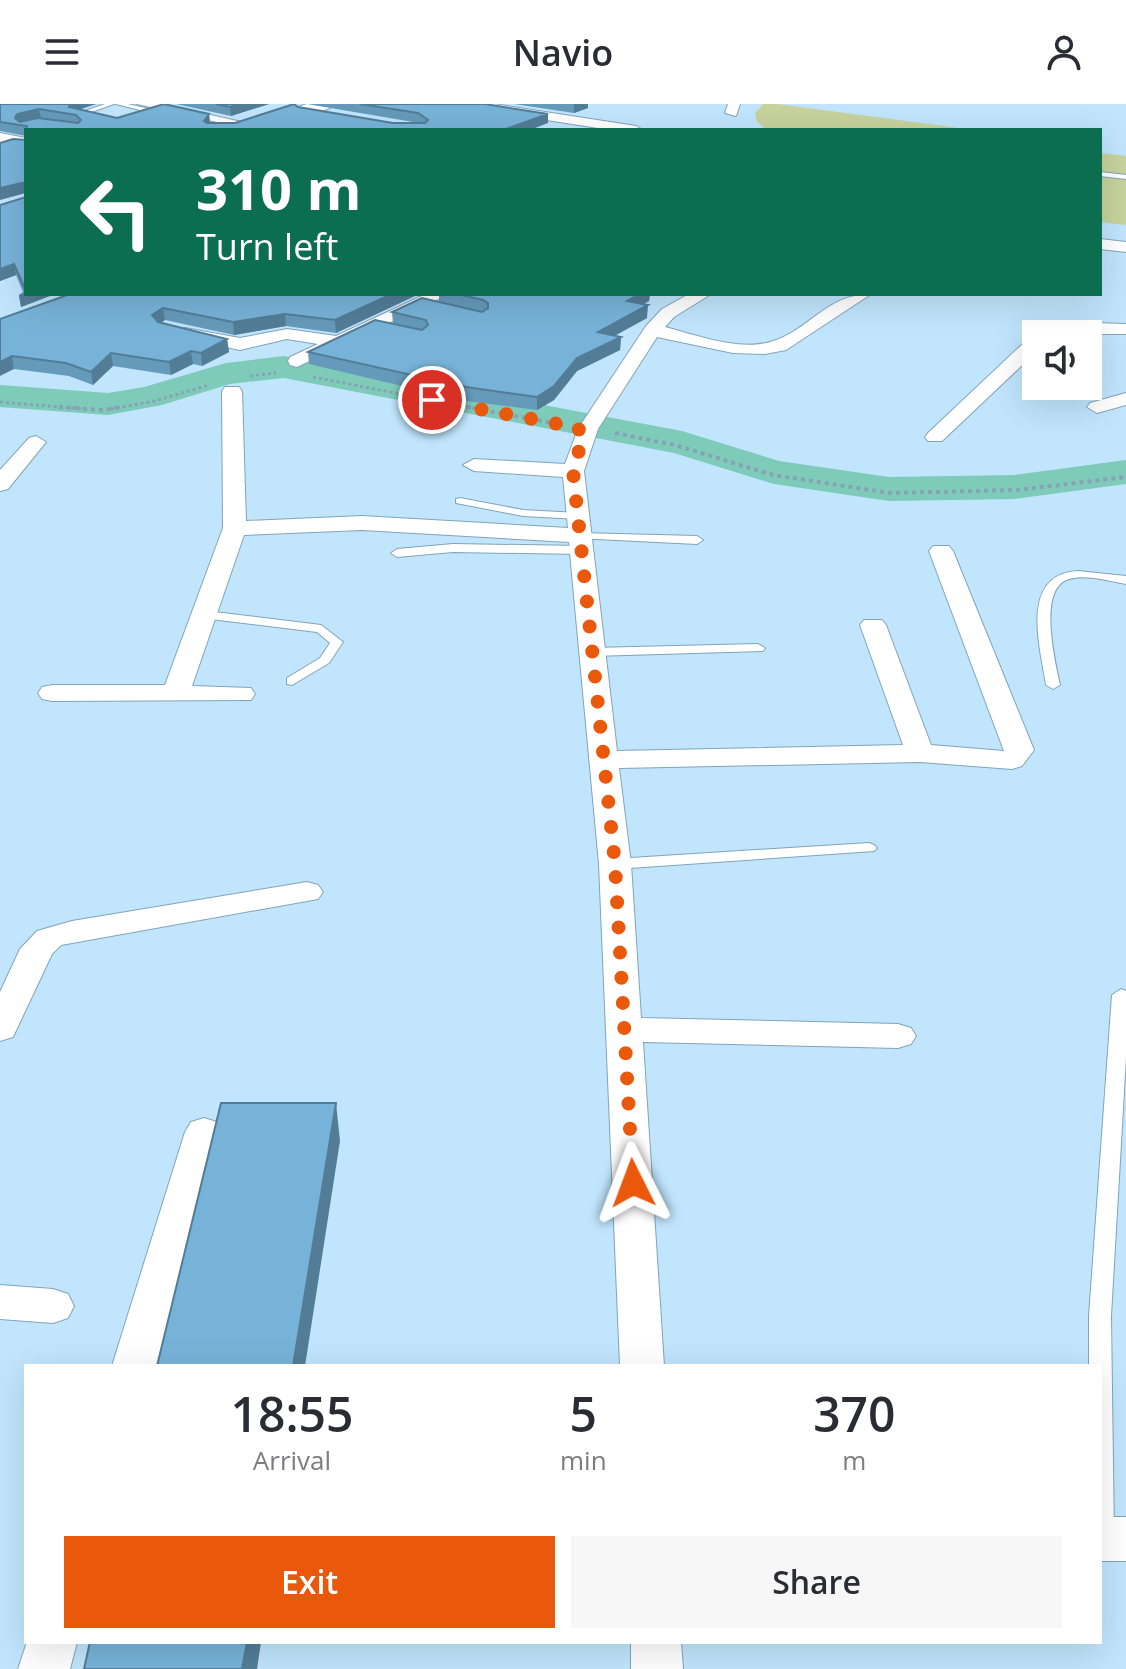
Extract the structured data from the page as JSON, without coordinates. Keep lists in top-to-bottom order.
{
  "page": {
    "header": "Navio",
    "turn": ["310 m", "Turn left"],
    "eta": [
      "18:55",
      "Arrival",
      "5",
      "min",
      "370",
      "m"
    ],
    "buttons": ["Exit", "Share"]
  }
}
